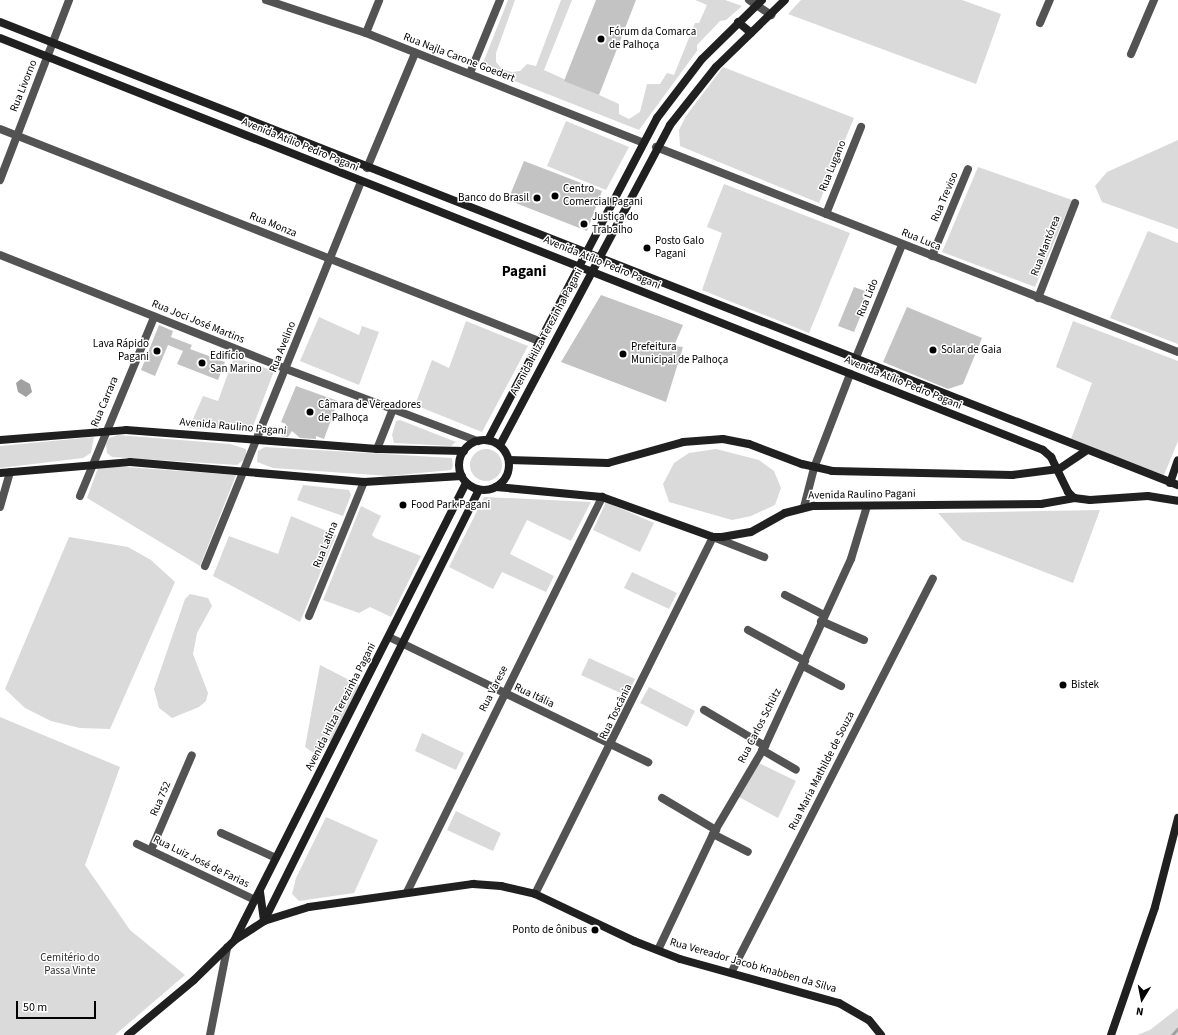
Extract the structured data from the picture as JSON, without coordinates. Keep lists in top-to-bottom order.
{
  "streets": {
    "main road": [
      "Avenida Atílio Pedro Pagani",
      "Avenida Hilza Terezinha Pagani",
      "Avenida Raulino Pagani",
      "Rua Vereador Jacob Knabben da Silva"
    ],
    "street": [
      "Rua Najla Carone Goedert",
      "Rua Livorno",
      "Rua Lugano",
      "Rua Treviso",
      "Rua Monza",
      "Rua Luca",
      "Rua Mantórea",
      "Rua Lido",
      "Rua Joci José Martins",
      "Rua Avelino",
      "Rua Carrara",
      "Rua Latina",
      "Rua Varese",
      "Rua Itália",
      "Rua Toscânia",
      "Rua Carlos Schütz",
      "Rua Maria Mathilde de Souza",
      "Rua 752",
      "Rua Luiz José de Farias"
    ]
  },
  "crossings": [
    ["Rua Najla Carone Goedert", "Avenida Hilza Terezinha Pagani"],
    ["Rua Livorno", "Avenida Atílio Pedro Pagani"],
    ["Rua Livorno", "Rua Monza"],
    ["Avenida Atílio Pedro Pagani", "Rua Lido"],
    ["Avenida Atílio Pedro Pagani", "Avenida Hilza Terezinha Pagani"],
    ["Avenida Atílio Pedro Pagani", "Rua Avelino"],
    ["Avenida Atílio Pedro Pagani", "Avenida Raulino Pagani"],
    ["Rua Lugano", "Rua Luca"],
    ["Rua Treviso", "Rua Luca"],
    ["Rua Monza", "Avenida Hilza Terezinha Pagani"],
    ["Rua Monza", "Rua Avelino"],
    ["Rua Luca", "Rua Mantórea"],
    ["Rua Luca", "Rua Lido"],
    ["Rua Luca", "Avenida Hilza Terezinha Pagani"],
    ["Rua Joci José Martins", "Avenida Hilza Terezinha Pagani"],
    ["Rua Joci José Martins", "Rua Avelino"],
    ["Rua Joci José Martins", "Rua Carrara"],
    ["Rua Joci José Martins", "Avenida Raulino Pagani"],
    ["Avenida Hilza Terezinha Pagani", "Avenida Raulino Pagani"],
    ["Avenida Hilza Terezinha Pagani", "Rua Itália"],
    ["Avenida Hilza Terezinha Pagani", "Rua Luiz José de Farias"],
    ["Rua Avelino", "Avenida Raulino Pagani"],
    ["Rua Carrara", "Avenida Raulino Pagani"],
    ["Avenida Raulino Pagani", "Rua Varese"],
    ["Avenida Raulino Pagani", "Rua Toscânia"],
    ["Avenida Raulino Pagani", "Rua Carlos Schütz"],
    ["Rua Varese", "Rua Itália"],
    ["Rua Varese", "Rua Vereador Jacob Knabben da Silva"],
    ["Rua Itália", "Rua Toscânia"],
    ["Rua Toscânia", "Rua Vereador Jacob Knabben da Silva"],
    ["Rua Carlos Schütz", "Rua Vereador Jacob Knabben da Silva"],
    ["Rua Maria Mathilde de Souza", "Rua Vereador Jacob Knabben da Silva"],
    ["Rua 752", "Rua Luiz José de Farias"]
  ],
  "districts": ["Pagani"],
  "parks": ["Cemitério do Passa Vinte"],
  "places": [
    "Fórum da Comarca de Palhoça",
    "Centro Comercial Pagani",
    "Banco do Brasil",
    "Justiça do Trabalho",
    "Posto Galo Pagani",
    "Solar de Gaia",
    "Lava Rápido Pagani",
    "Prefeitura Municipal de Palhoça",
    "Edifício San Marino",
    "Câmara de Vereadores de Palhoça",
    "Food Park Pagani",
    "Bistek",
    "Ponto de ônibus"
  ],
  "scale_bar": "50 m",
  "north": "bottom"
}
